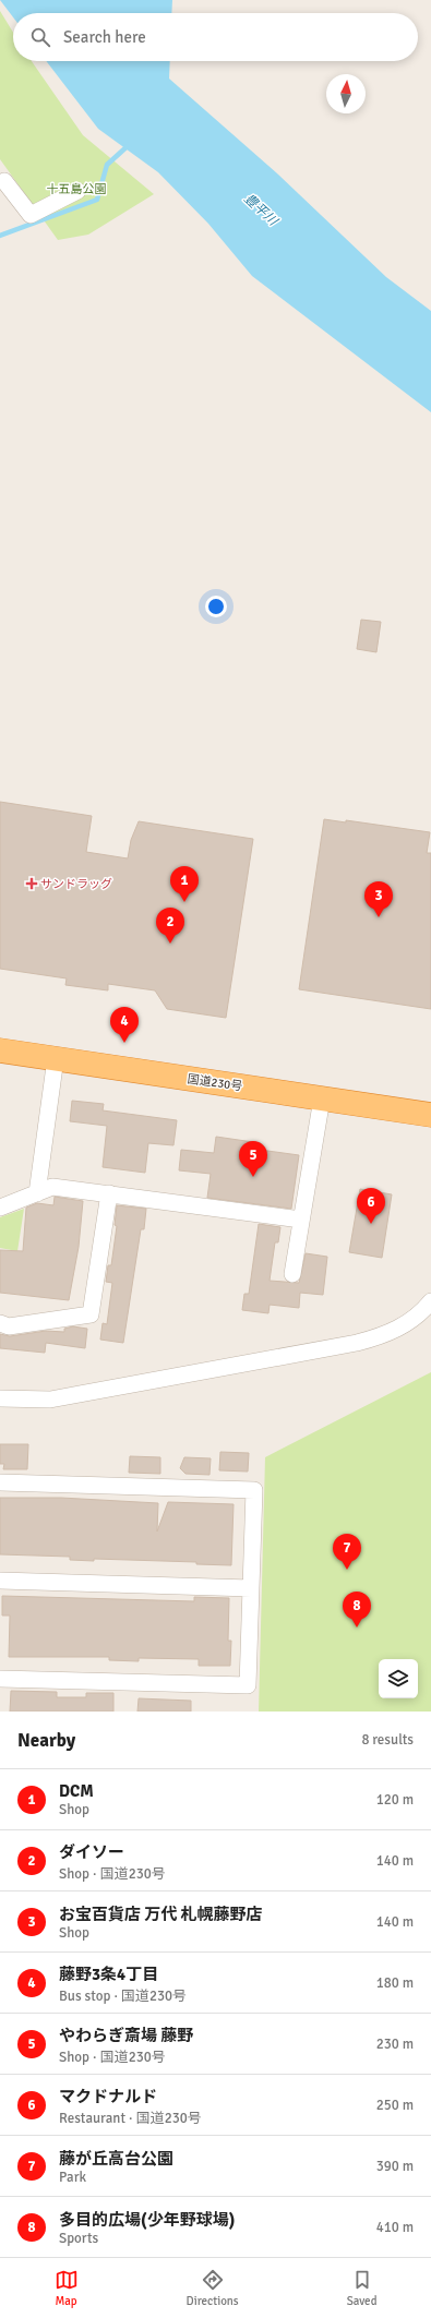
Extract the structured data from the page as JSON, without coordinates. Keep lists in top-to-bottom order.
{
  "streets": {
    "highway": ["国道230号"]
  },
  "water": ["豊平川"],
  "parks": ["十五島公園"],
  "places": {
    "health": ["サンドラッグ"]
  },
  "north": "top",
  "page": {
    "search": "Search here",
    "pins": [
      "1",
      "3",
      "2",
      "4",
      "5",
      "6",
      "7",
      "8"
    ],
    "heading": ["Nearby", "8 results"],
    "list": [
      {
        "mark": "1",
        "name": "DCM",
        "note": "Shop",
        "value": "120 m"
      },
      {
        "mark": "2",
        "name": "ダイソー",
        "note": "Shop · 国道230号",
        "value": "140 m"
      },
      {
        "mark": "3",
        "name": "お宝百貨店 万代 札幌藤野店",
        "note": "Shop",
        "value": "140 m"
      },
      {
        "mark": "4",
        "name": "藤野3条4丁目",
        "note": "Bus stop · 国道230号",
        "value": "180 m"
      },
      {
        "mark": "5",
        "name": "やわらぎ斎場 藤野",
        "note": "Shop · 国道230号",
        "value": "230 m"
      },
      {
        "mark": "6",
        "name": "マクドナルド",
        "note": "Restaurant · 国道230号",
        "value": "250 m"
      },
      {
        "mark": "7",
        "name": "藤が丘高台公園",
        "note": "Park",
        "value": "390 m"
      },
      {
        "mark": "8",
        "name": "多目的広場(少年野球場)",
        "note": "Sports",
        "value": "410 m"
      }
    ],
    "nav": ["Map", "Directions", "Saved"]
  }
}
